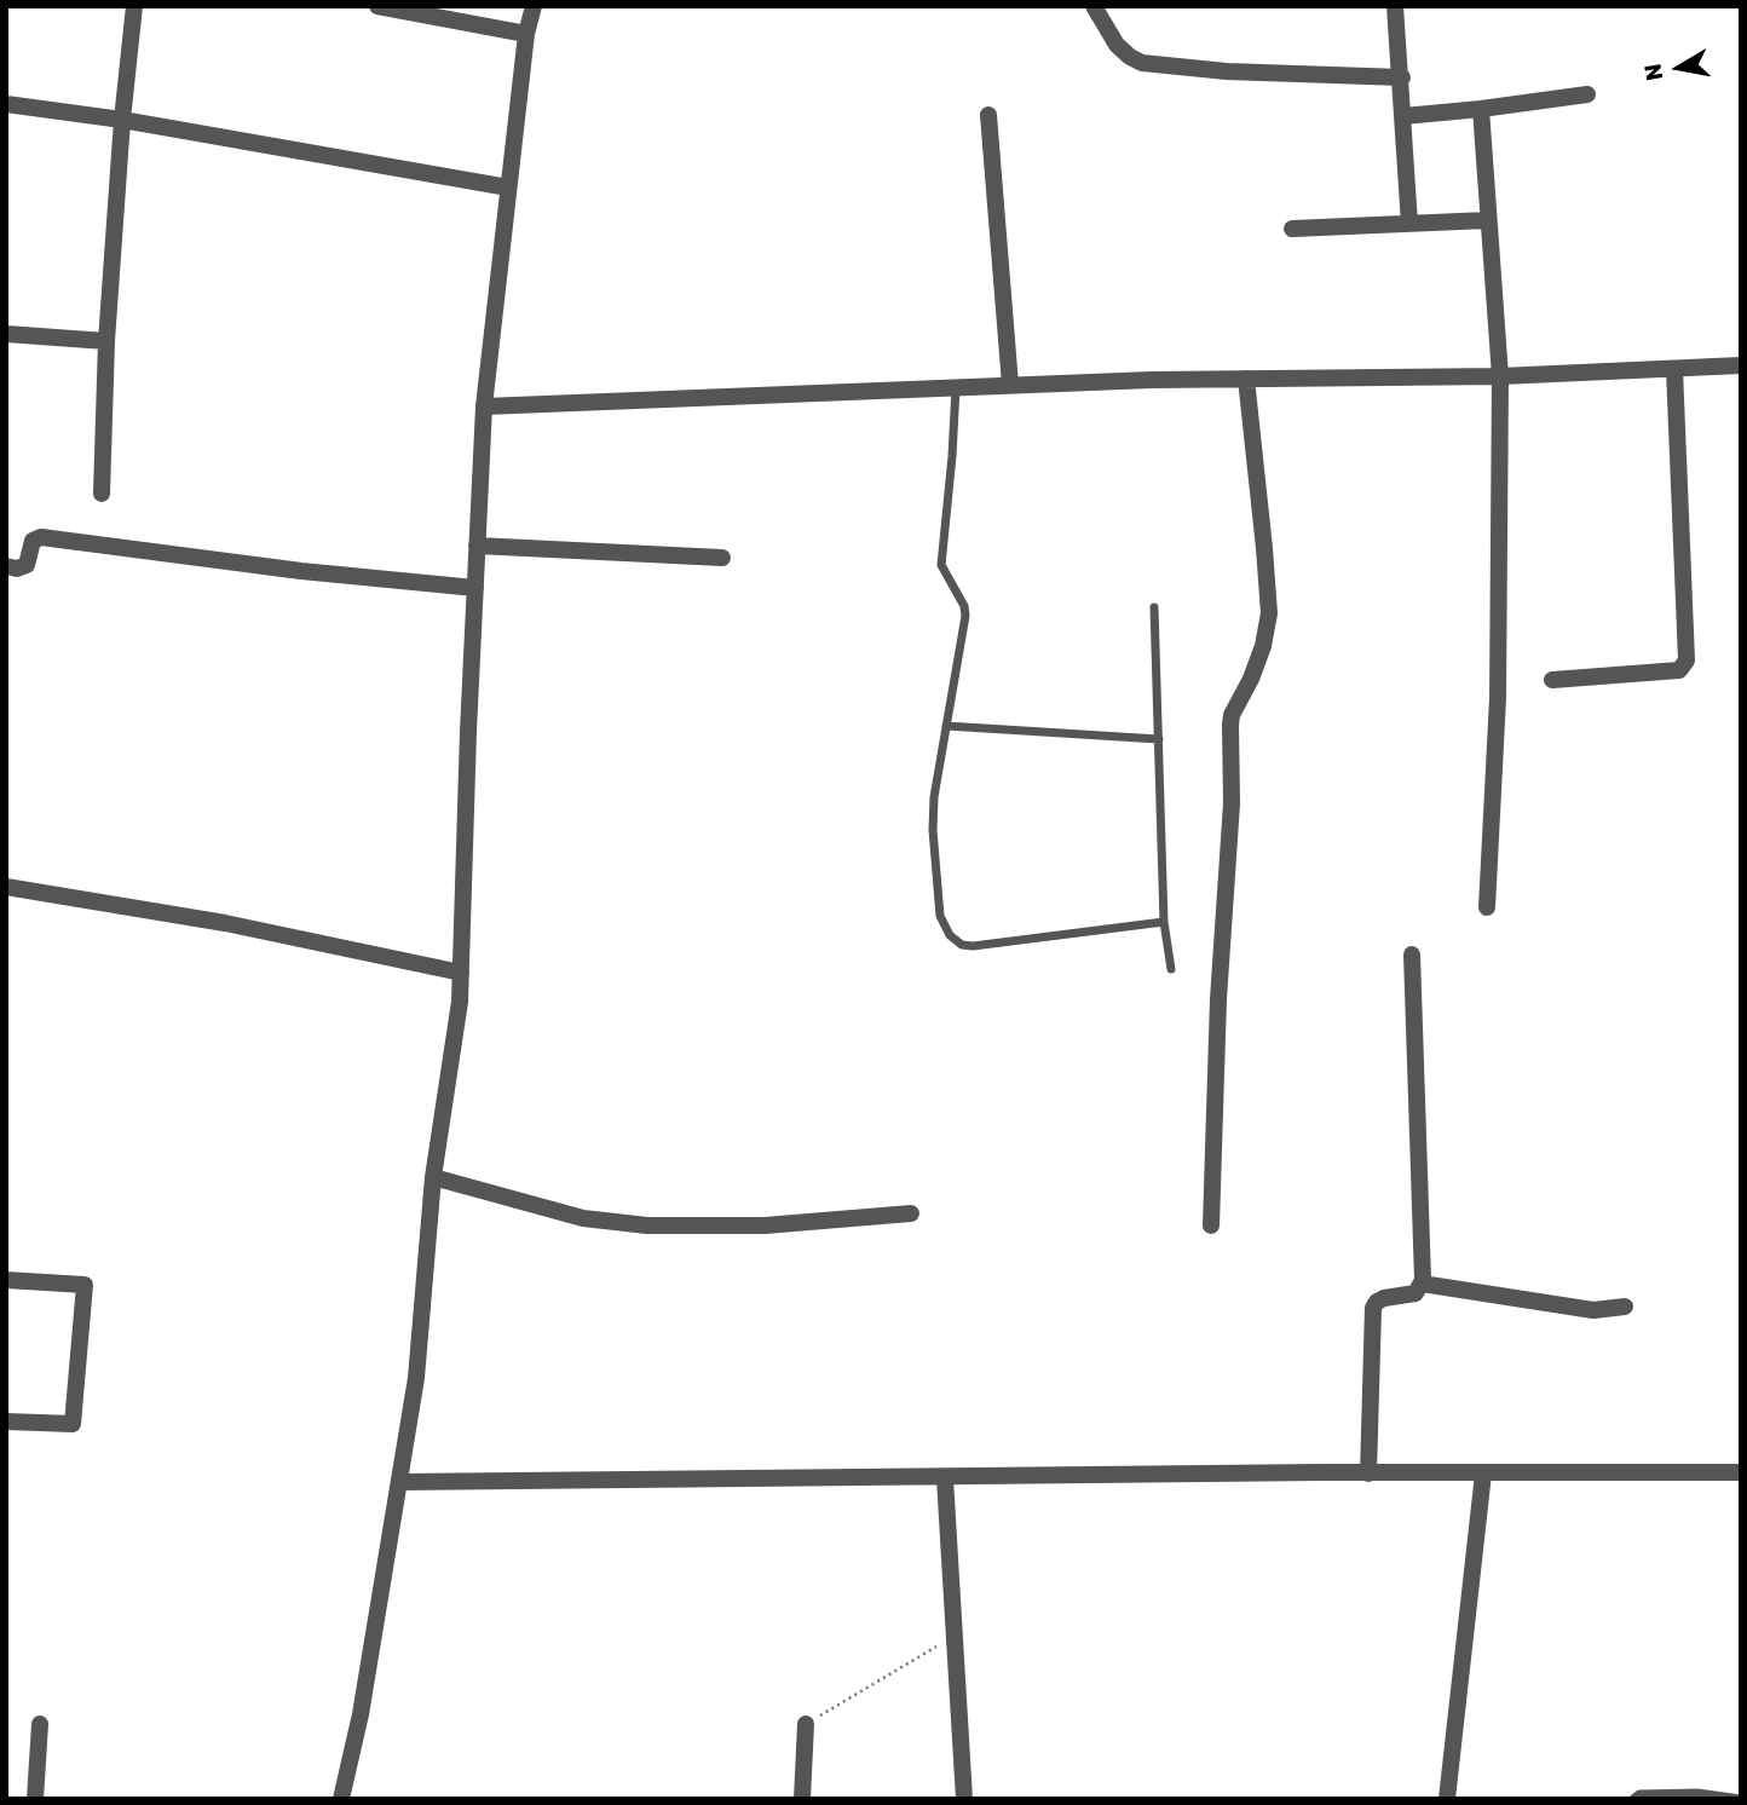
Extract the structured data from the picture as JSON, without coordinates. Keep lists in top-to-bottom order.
{
  "north": "left"
}
